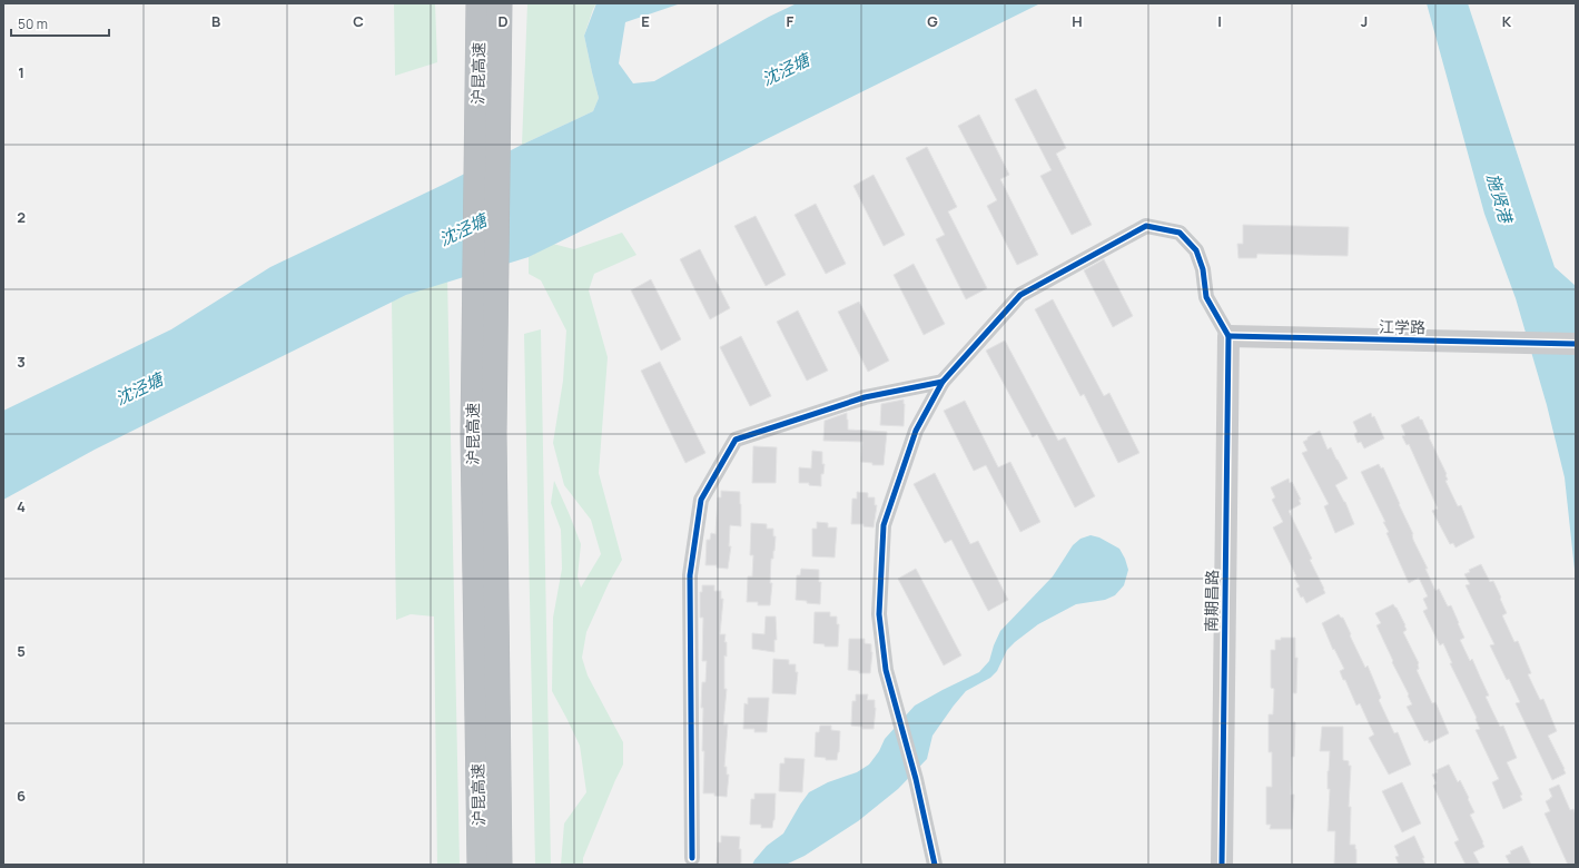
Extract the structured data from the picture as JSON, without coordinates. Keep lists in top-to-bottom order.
{
  "streets": {
    "highway": ["沪昆高速"],
    "main road": ["江学路", "南期昌路"]
  },
  "crossings": [
    ["江学路", "南期昌路"]
  ],
  "water": ["沈泾塘", "施贤港"],
  "scale_bar": "50 m",
  "grid": {
    "columns": [
      "B",
      "C",
      "D",
      "E",
      "F",
      "G",
      "H",
      "I",
      "J",
      "K"
    ],
    "rows": [
      "1",
      "2",
      "3",
      "4",
      "5",
      "6"
    ]
  }
}
